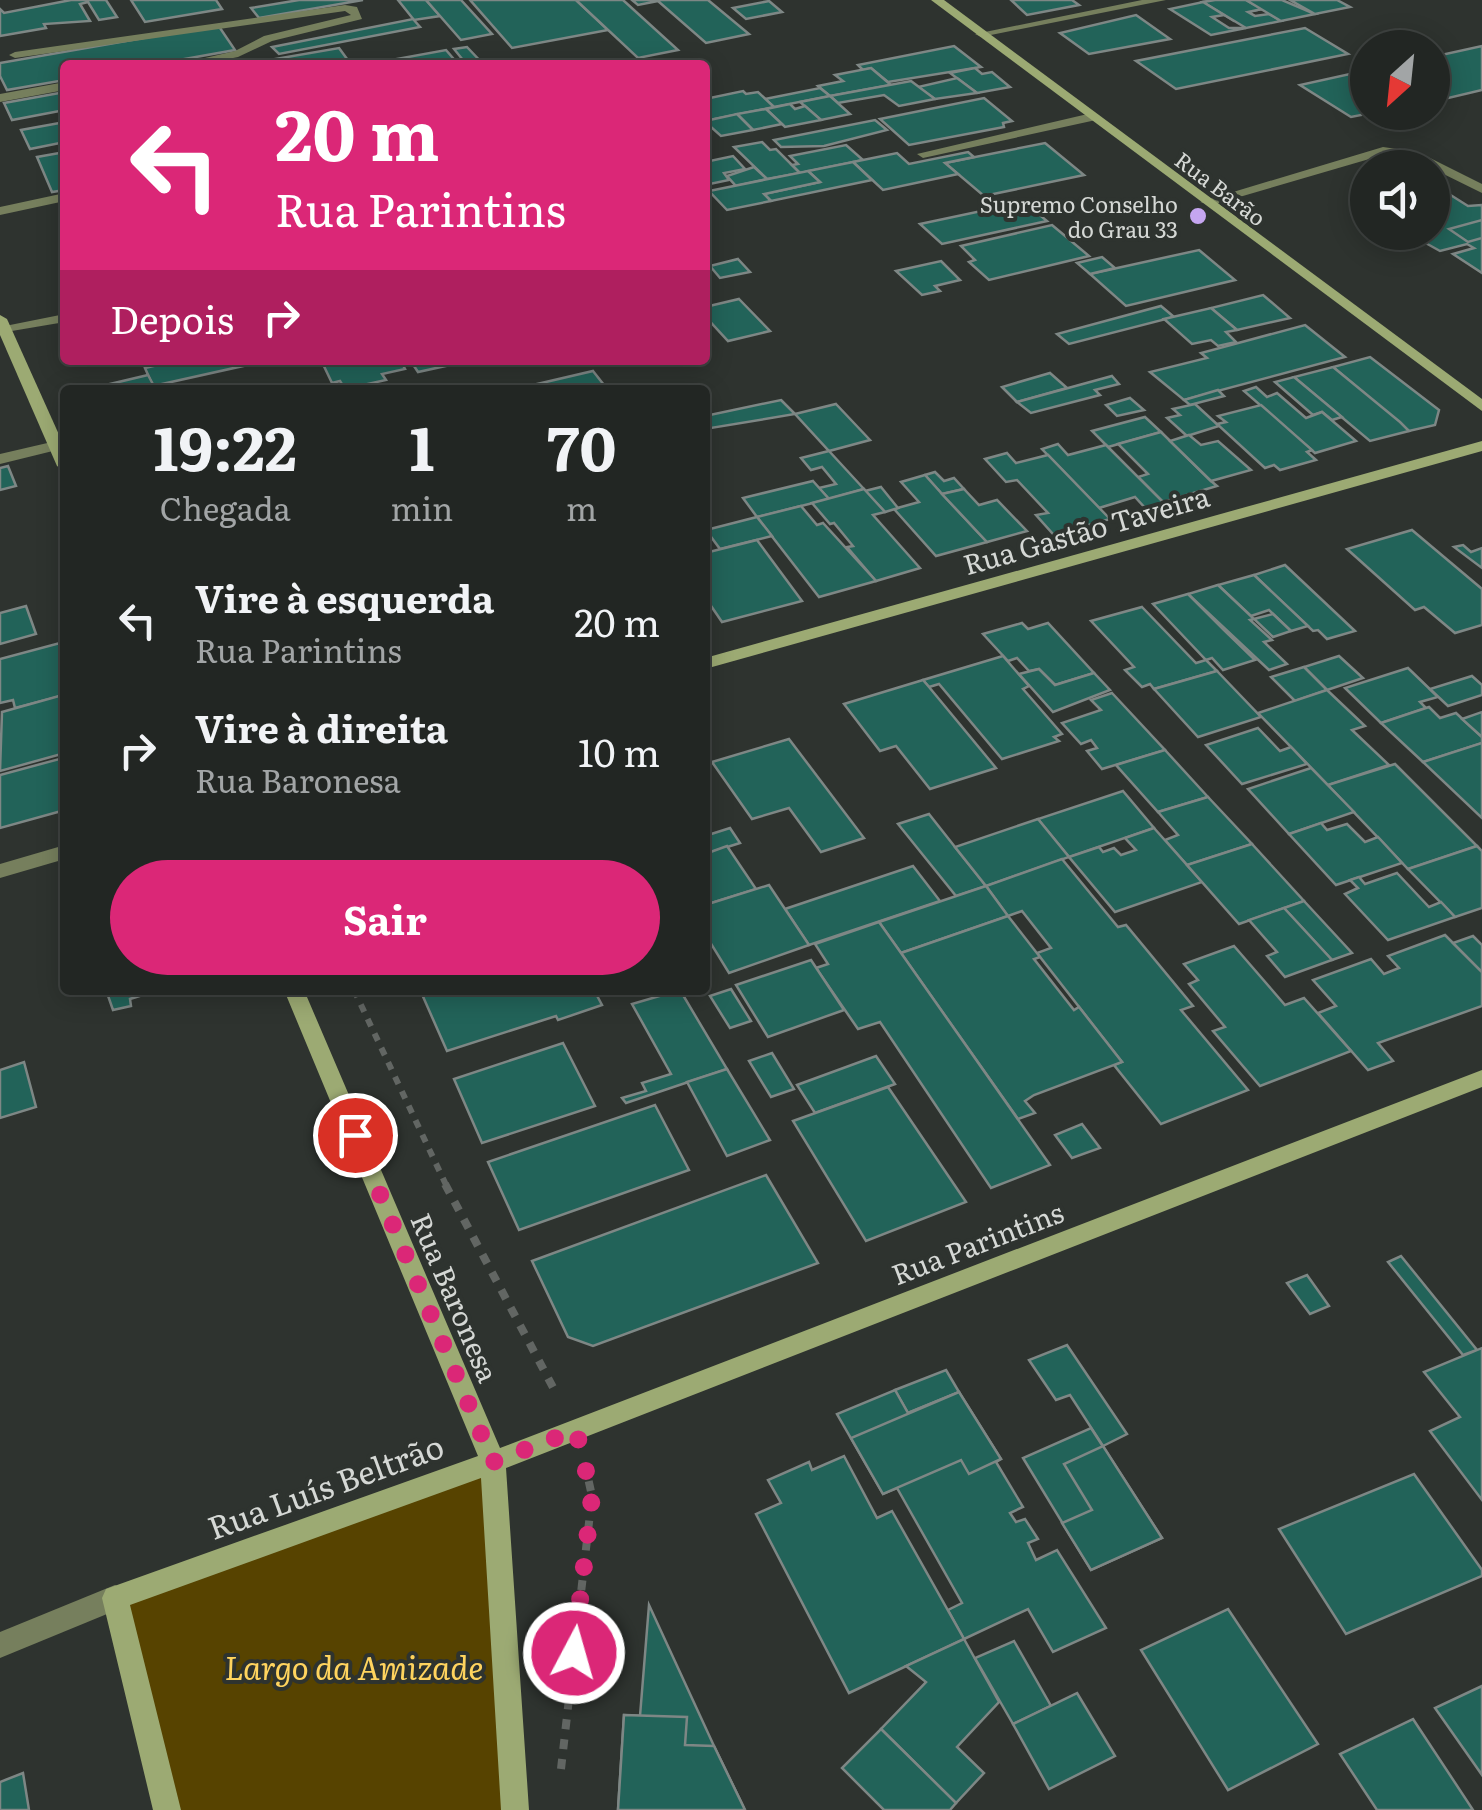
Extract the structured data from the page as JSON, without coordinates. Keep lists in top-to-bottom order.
{
  "streets": {
    "street": [
      "Rua Barão",
      "Rua Gastão Taveira",
      "Rua Parintins",
      "Rua Baronesa",
      "Rua Luís Beltrão"
    ]
  },
  "crossings": [
    ["Rua Parintins", "Rua Baronesa"],
    ["Rua Parintins", "Rua Luís Beltrão"],
    ["Rua Baronesa", "Rua Luís Beltrão"]
  ],
  "parks": ["Largo da Amizade"],
  "places": ["Supremo Conselho do Grau 33"],
  "north": "bottom left",
  "page": {
    "turn": ["20 m", "Rua Parintins"],
    "then": "Depois",
    "eta": [
      "19:22",
      "Chegada",
      "1",
      "min",
      "70",
      "m"
    ],
    "list": [
      {
        "name": "Vire à esquerda",
        "note": "Rua Parintins",
        "value": "20 m"
      },
      {
        "name": "Vire à direita",
        "note": "Rua Baronesa",
        "value": "10 m"
      }
    ],
    "buttons": "Sair"
  }
}
